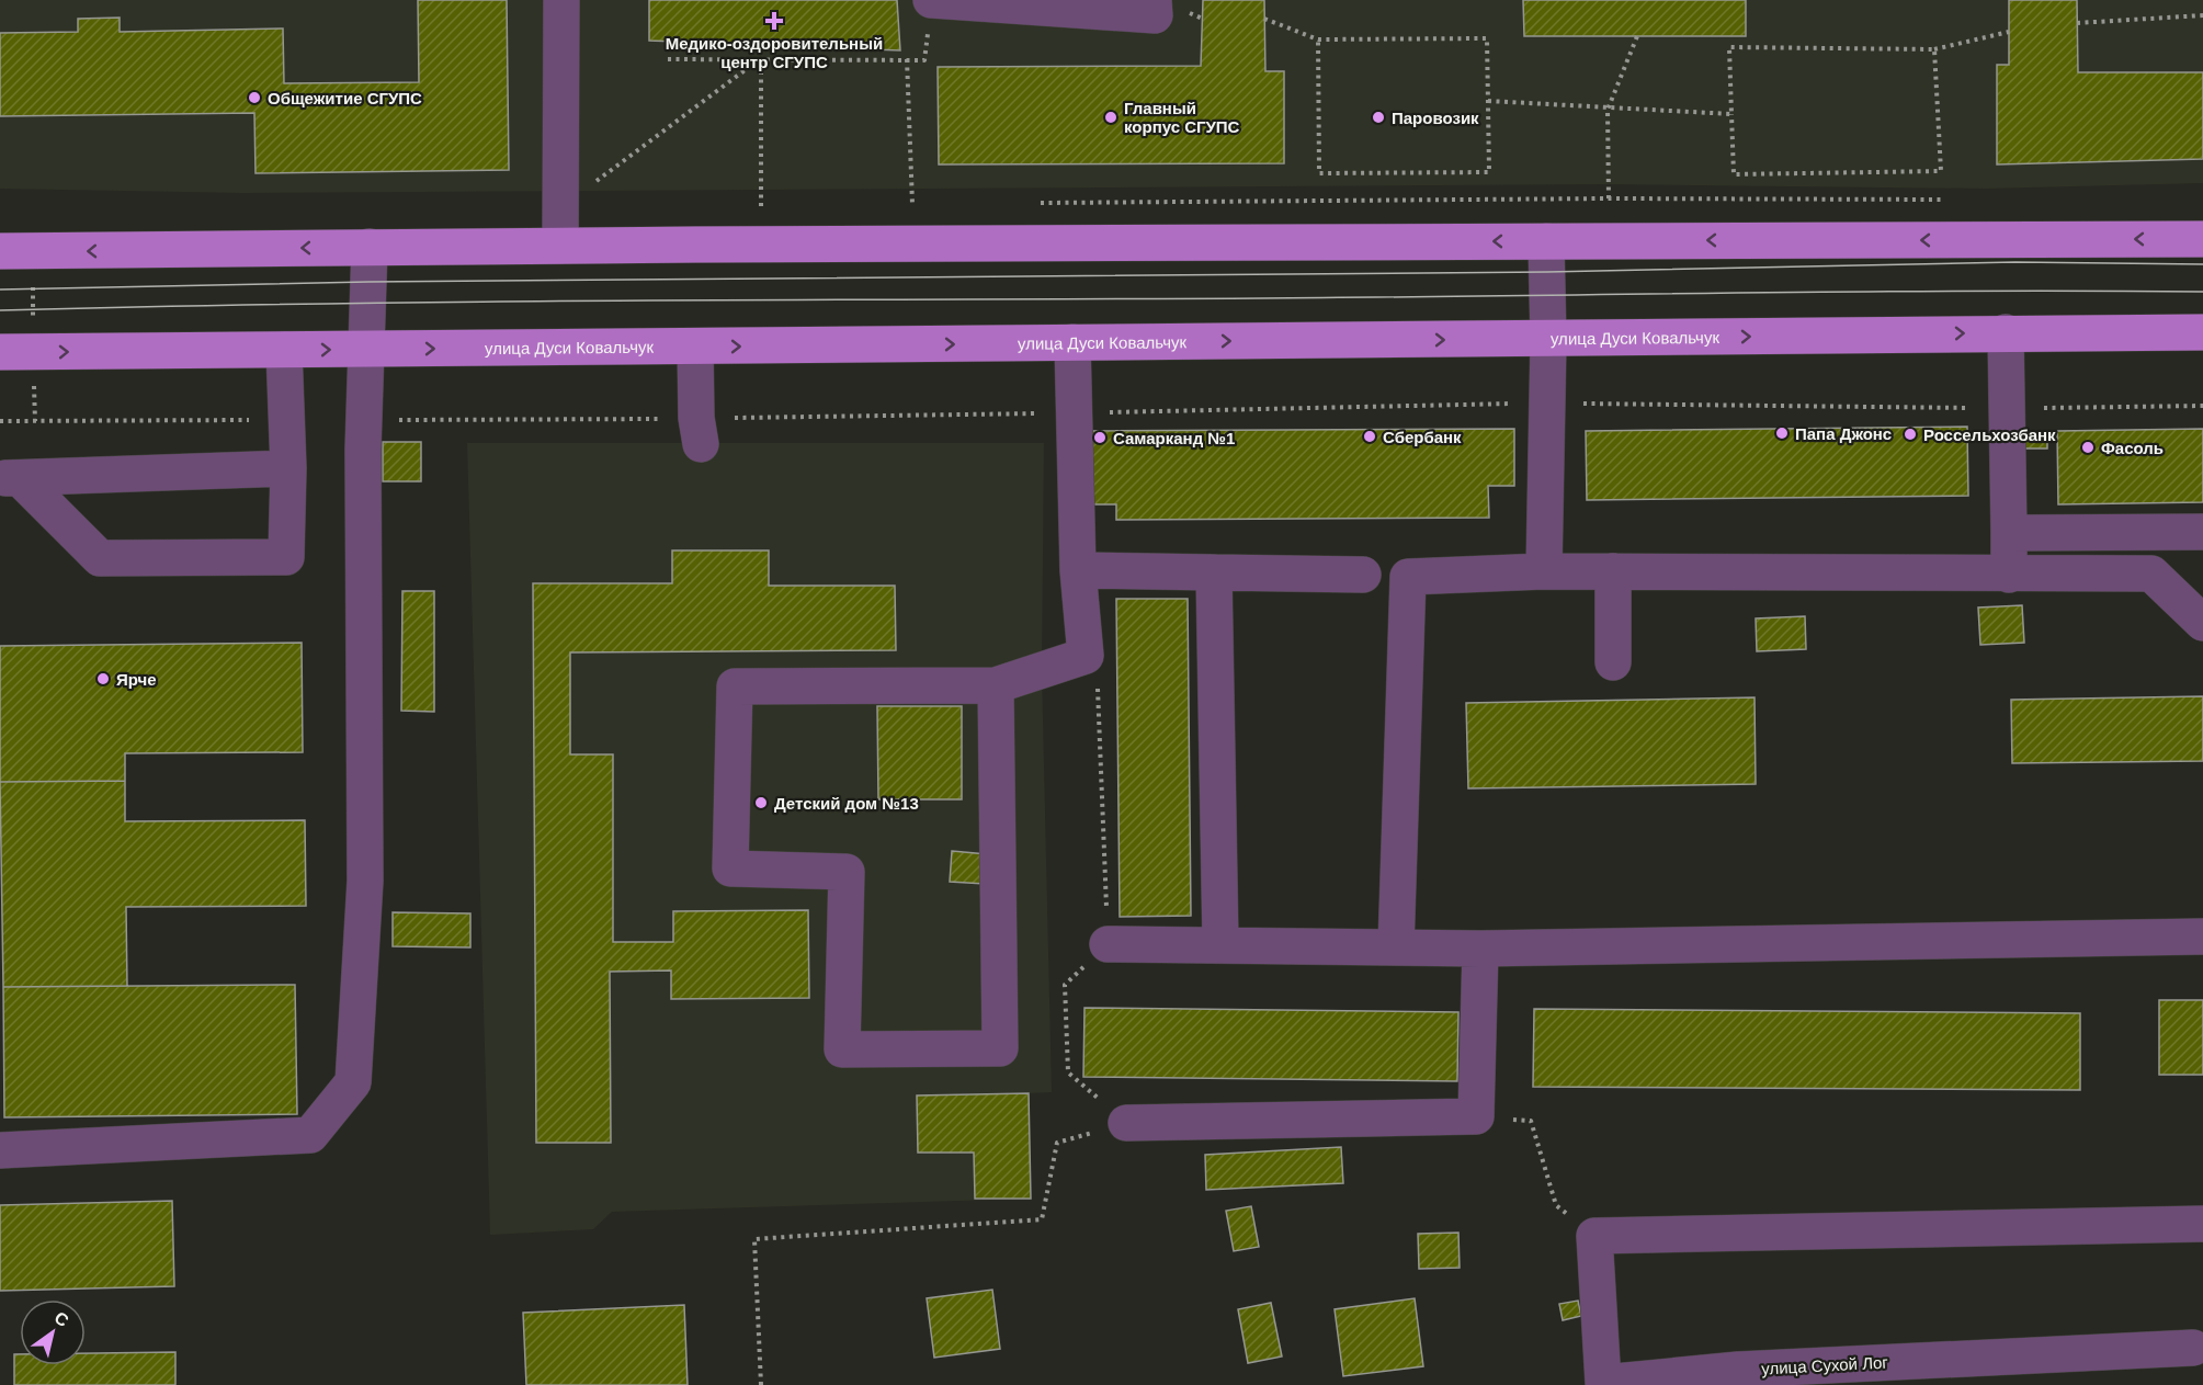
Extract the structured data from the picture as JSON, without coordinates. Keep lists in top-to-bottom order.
{
  "streets": {
    "main road": ["улица Дуси Ковальчук"],
    "lane": ["улица Сухой Лог"]
  },
  "places": {
    "health": ["Медико-оздоровительный центр СГУПС"],
    "other": [
      "Общежитие СГУПС",
      "Главный корпус СГУПС",
      "Паровозик",
      "Папа Джонс",
      "Россельхозбанк",
      "Сбербанк",
      "Самарканд №1",
      "Фасоль",
      "Ярче",
      "Детский дом №13"
    ]
  },
  "north": "top right"
}
